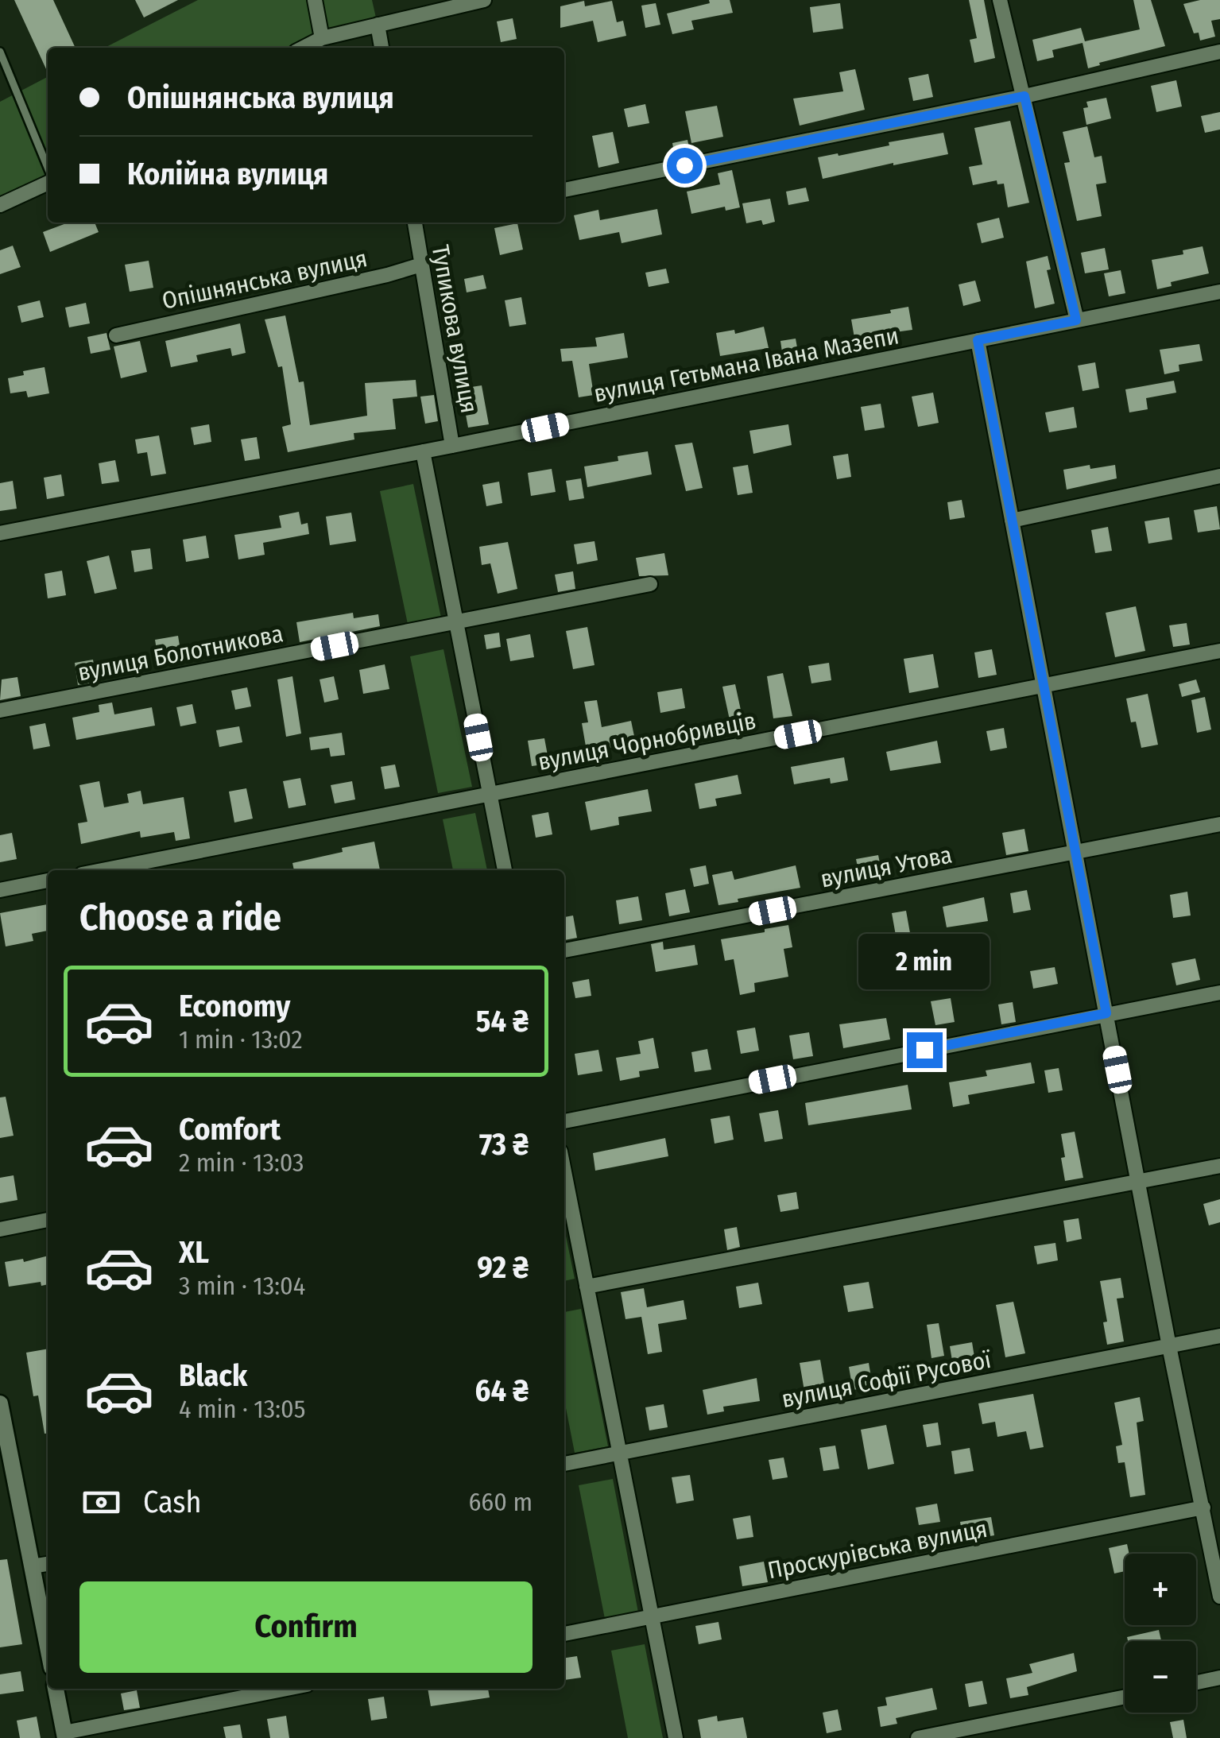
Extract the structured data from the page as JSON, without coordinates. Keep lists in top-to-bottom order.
{
  "streets": {
    "street": [
      "Опішнянська вулиця",
      "Тупикова вулиця",
      "вулиця Гетьмана Івана Мазепи",
      "вулиця Болотникова",
      "вулиця Чорнобривців",
      "вулиця Утова",
      "вулиця Софії Русової",
      "Проскурівська вулиця"
    ]
  },
  "crossings": [
    ["Опішнянська вулиця", "Тупикова вулиця"],
    ["Тупикова вулиця", "вулиця Гетьмана Івана Мазепи"]
  ],
  "page": {
    "banner": ["Опішнянська вулиця", "Колійна вулиця"],
    "heading": "Choose a ride",
    "bubble": "2 min",
    "list": [
      {
        "name": "Economy",
        "note": "1 min · 13:02",
        "value": "54 ₴"
      },
      {
        "name": "Comfort",
        "note": "2 min · 13:03",
        "value": "73 ₴"
      },
      {
        "name": "XL",
        "note": "3 min · 13:04",
        "value": "92 ₴"
      },
      {
        "name": "Black",
        "note": "4 min · 13:05",
        "value": "64 ₴"
      }
    ],
    "pay": ["Cash", "660 m"],
    "map_buttons": ["+", "−"],
    "buttons": "Confirm"
  }
}
